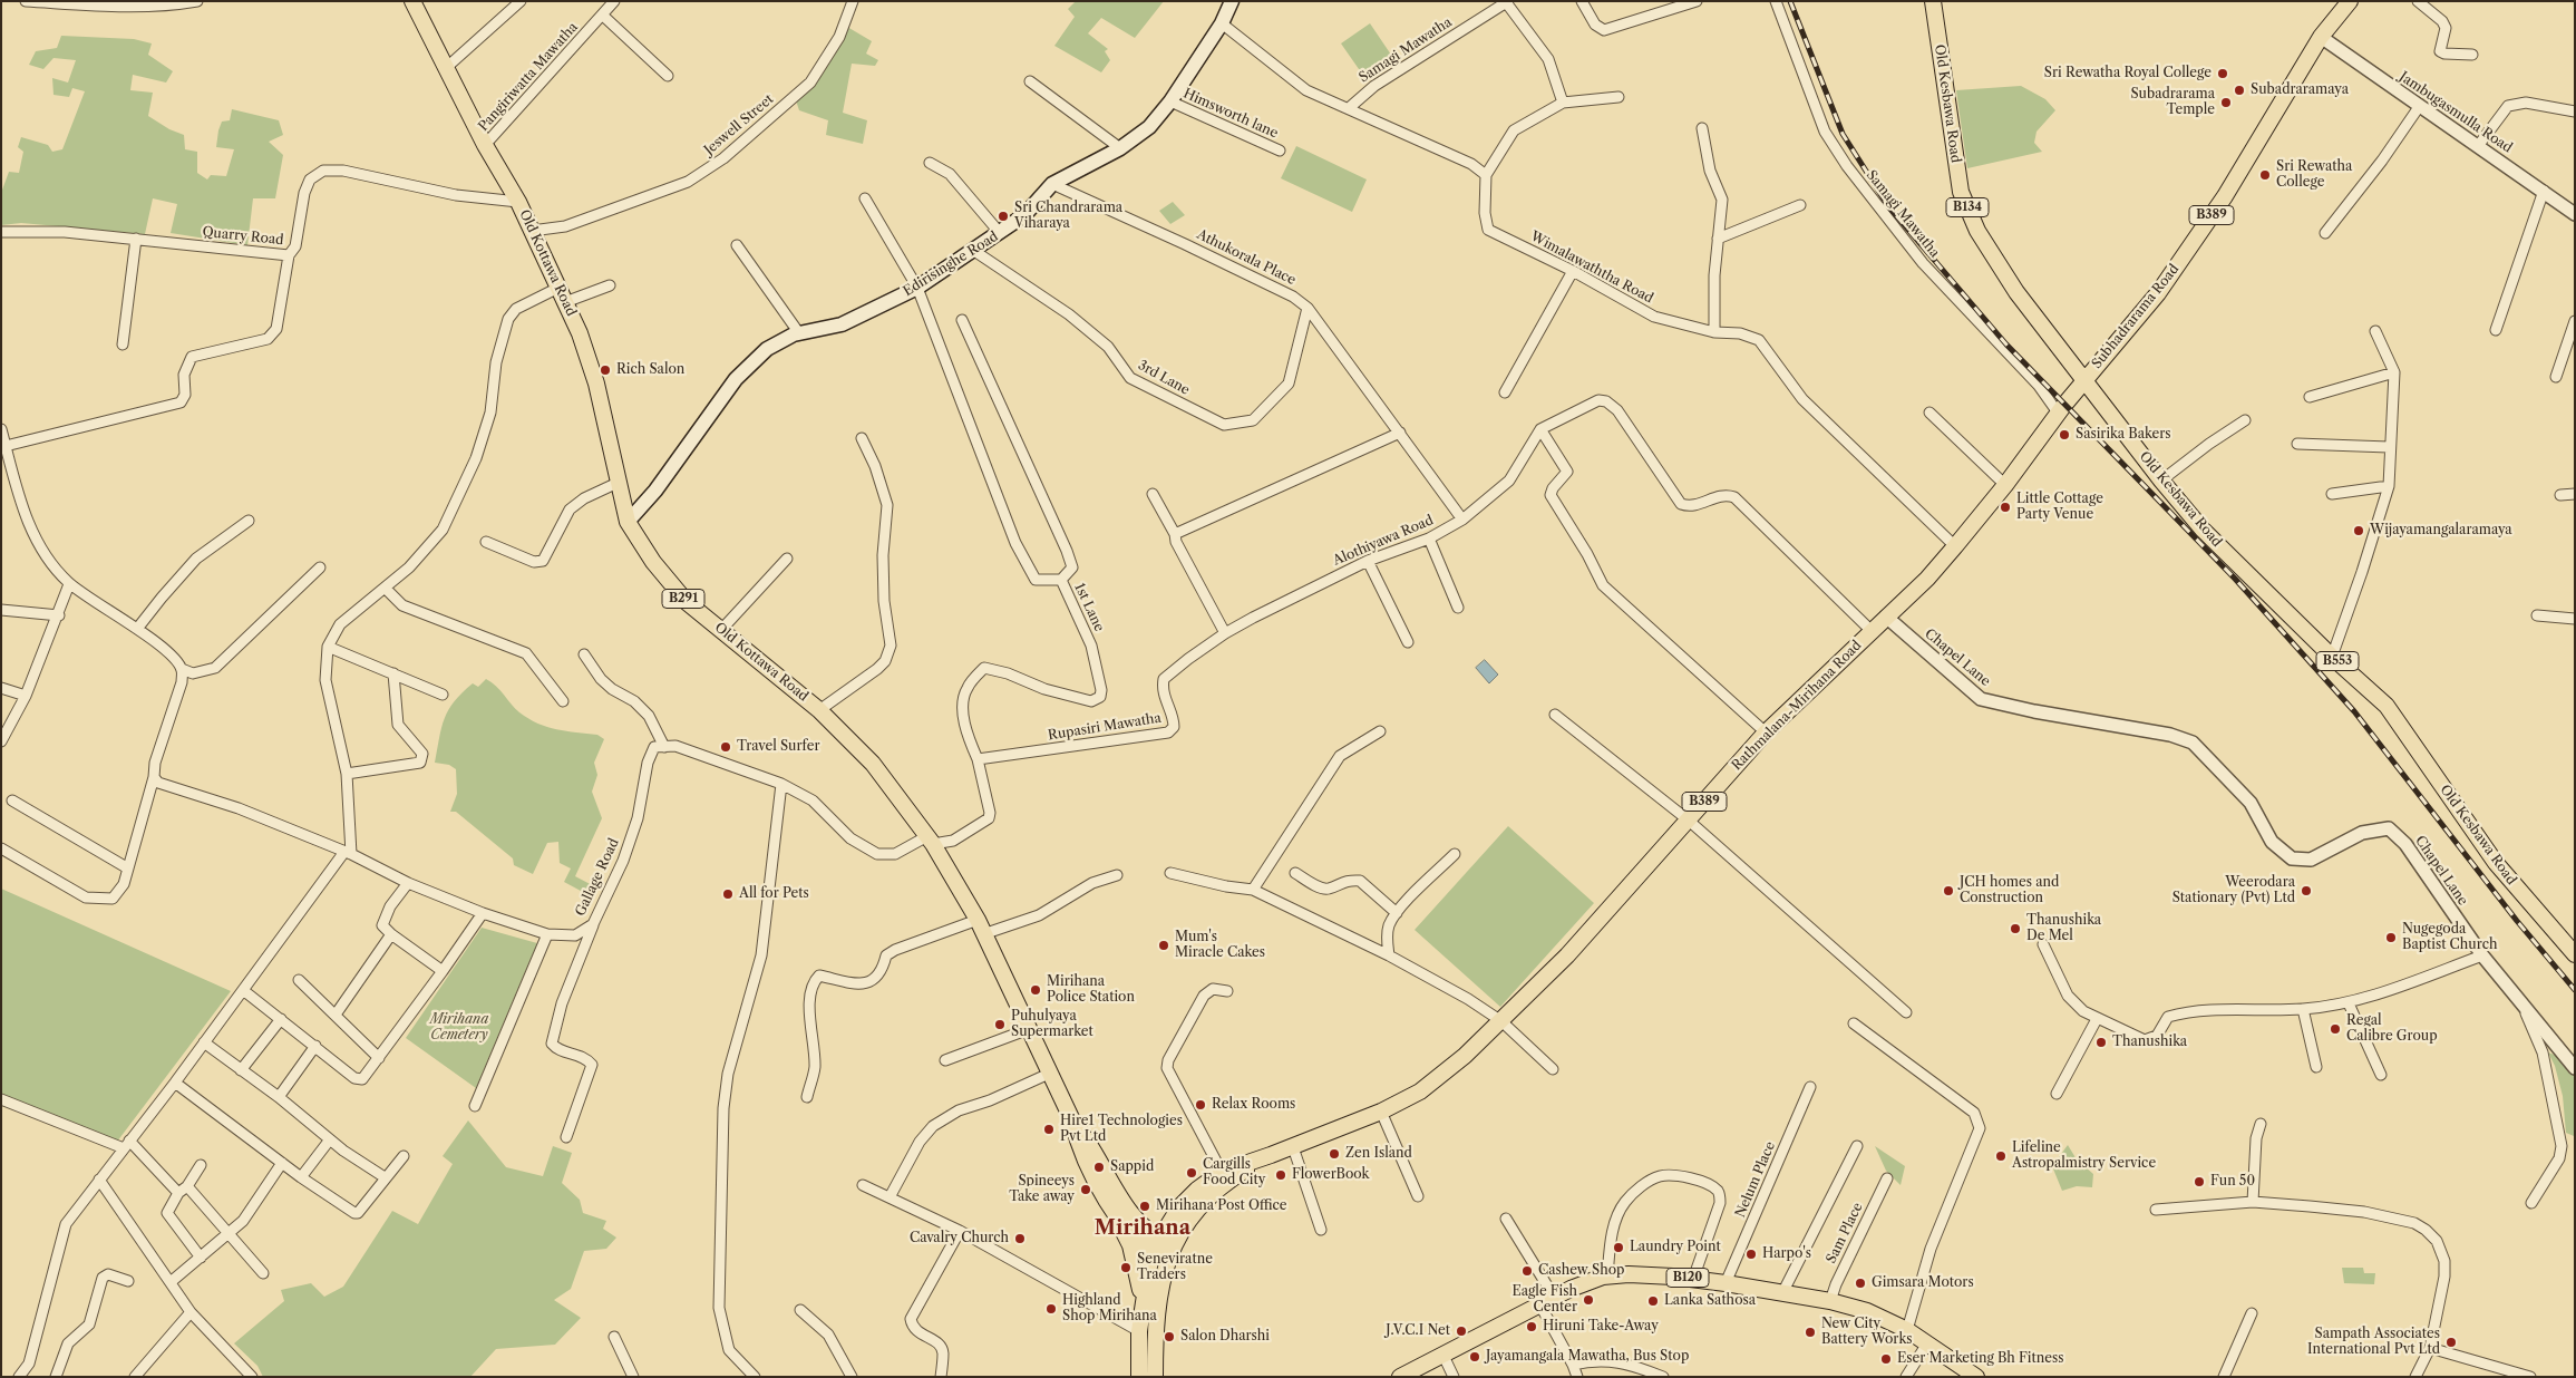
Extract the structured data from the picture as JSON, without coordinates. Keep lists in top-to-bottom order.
{
  "streets": {
    "main road": [
      "Old Kesbawa Road",
      "B134",
      "B389",
      "Old Kottawa Road",
      "Edirisinghe Road",
      "Subhadrarama Road",
      "B291",
      "B553",
      "Rathmalana-Mirihana Road",
      "B120"
    ],
    "street": [
      "Samagi Mawatha",
      "Pangiriwatta Mawatha",
      "Jambugasmulla Road",
      "Himsworth lane",
      "Jeswell Street",
      "Quarry Road",
      "Athukorala Place",
      "Wimalawaththa Road",
      "3rd Lane",
      "Alothiyawa Road",
      "1st Lane",
      "Chapel Lane",
      "Rupasiri Mawatha",
      "Gallage Road",
      "Nelum Place",
      "Sam Place"
    ]
  },
  "crossings": [
    ["Samagi Mawatha", "Rathmalana-Mirihana Road"],
    ["Pangiriwatta Mawatha", "Old Kottawa Road"],
    ["Old Kesbawa Road", "Subhadrarama Road"],
    ["Old Kesbawa Road", "Rathmalana-Mirihana Road"],
    ["Jambugasmulla Road", "Subhadrarama Road"],
    ["Himsworth lane", "Edirisinghe Road"],
    ["Jeswell Street", "Old Kottawa Road"],
    ["Quarry Road", "Old Kottawa Road"],
    ["Athukorala Place", "Edirisinghe Road"],
    ["Athukorala Place", "3rd Lane"],
    ["Athukorala Place", "Alothiyawa Road"],
    ["Old Kottawa Road", "Edirisinghe Road"],
    ["Old Kottawa Road", "Rathmalana-Mirihana Road"],
    ["Edirisinghe Road", "3rd Lane"],
    ["Edirisinghe Road", "1st Lane"],
    ["Wimalawaththa Road", "Rathmalana-Mirihana Road"],
    ["Subhadrarama Road", "Rathmalana-Mirihana Road"],
    ["Alothiyawa Road", "Rupasiri Mawatha"],
    ["1st Lane", "Rupasiri Mawatha"],
    ["Chapel Lane", "Rathmalana-Mirihana Road"],
    ["Nelum Place", "B120"],
    ["Sam Place", "B120"]
  ],
  "districts": ["Mirihana"],
  "parks": ["Mirihana Cemetery"],
  "places": [
    "Sri Rewatha Royal College",
    "Subadraramaya",
    "Subadrarama Temple",
    "Sri Rewatha College",
    "Sri Chandrarama Viharaya",
    "Rich Salon",
    "Sasirika Bakers",
    "Little Cottage Party Venue",
    "Wijayamangalaramaya",
    "Travel Surfer",
    "JCH homes and Construction",
    "Weerodara Stationary (Pvt) Ltd",
    "All for Pets",
    "Thanushika De Mel",
    "Nugegoda Baptist Church",
    "Mum's Miracle Cakes",
    "Mirihana Police Station",
    "Puhulyaya Supermarket",
    "Regal Calibre Group",
    "Thanushika",
    "Relax Rooms",
    "Hire1 Technologies Pvt Ltd",
    "Zen Island",
    "Lifeline Astropalmistry Service",
    "Sappid",
    "Cargills Food City",
    "FlowerBook",
    "Fun 50",
    "Spineeys Take away",
    "Mirihana Post Office",
    "Cavalry Church",
    "Laundry Point",
    "Harpo's",
    "Seneviratne Traders",
    "Cashew Shop",
    "Gimsara Motors",
    "Eagle Fish Center",
    "Lanka Sathosa",
    "Highland Shop Mirihana",
    "Hiruni Take-Away",
    "J.V.C.I Net",
    "New City Battery Works",
    "Salon Dharshi",
    "Sampath Associates International Pvt Ltd",
    "Jayamangala Mawatha, Bus Stop",
    "Eser Marketing Bh Fitness"
  ]
}
